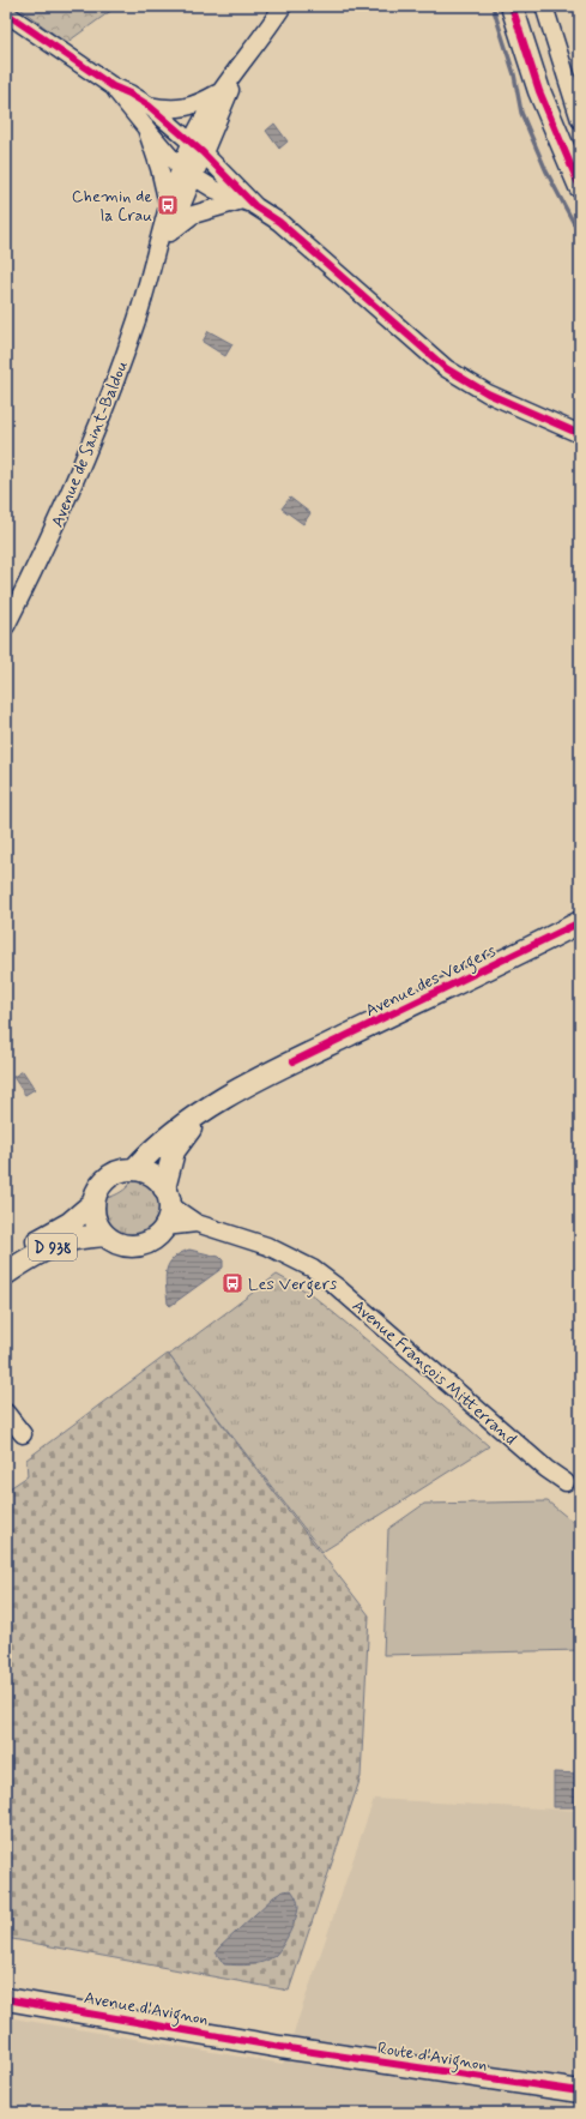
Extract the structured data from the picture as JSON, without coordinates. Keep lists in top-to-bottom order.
{
  "streets": {
    "main road": [
      "Avenue des Vergers",
      "D 938",
      "Avenue d'Avignon",
      "Route d'Avignon"
    ],
    "street": ["Avenue de Saint-Baldou", "Avenue François Mitterrand"]
  },
  "crossings": [
    ["Avenue des Vergers", "D 938"],
    ["Avenue des Vergers", "Avenue François Mitterrand"],
    ["D 938", "Avenue François Mitterrand"],
    ["Avenue d'Avignon", "Route d'Avignon"]
  ],
  "places": {
    "bus stop": ["Chemin de la Crau", "Les Vergers"]
  }
}
